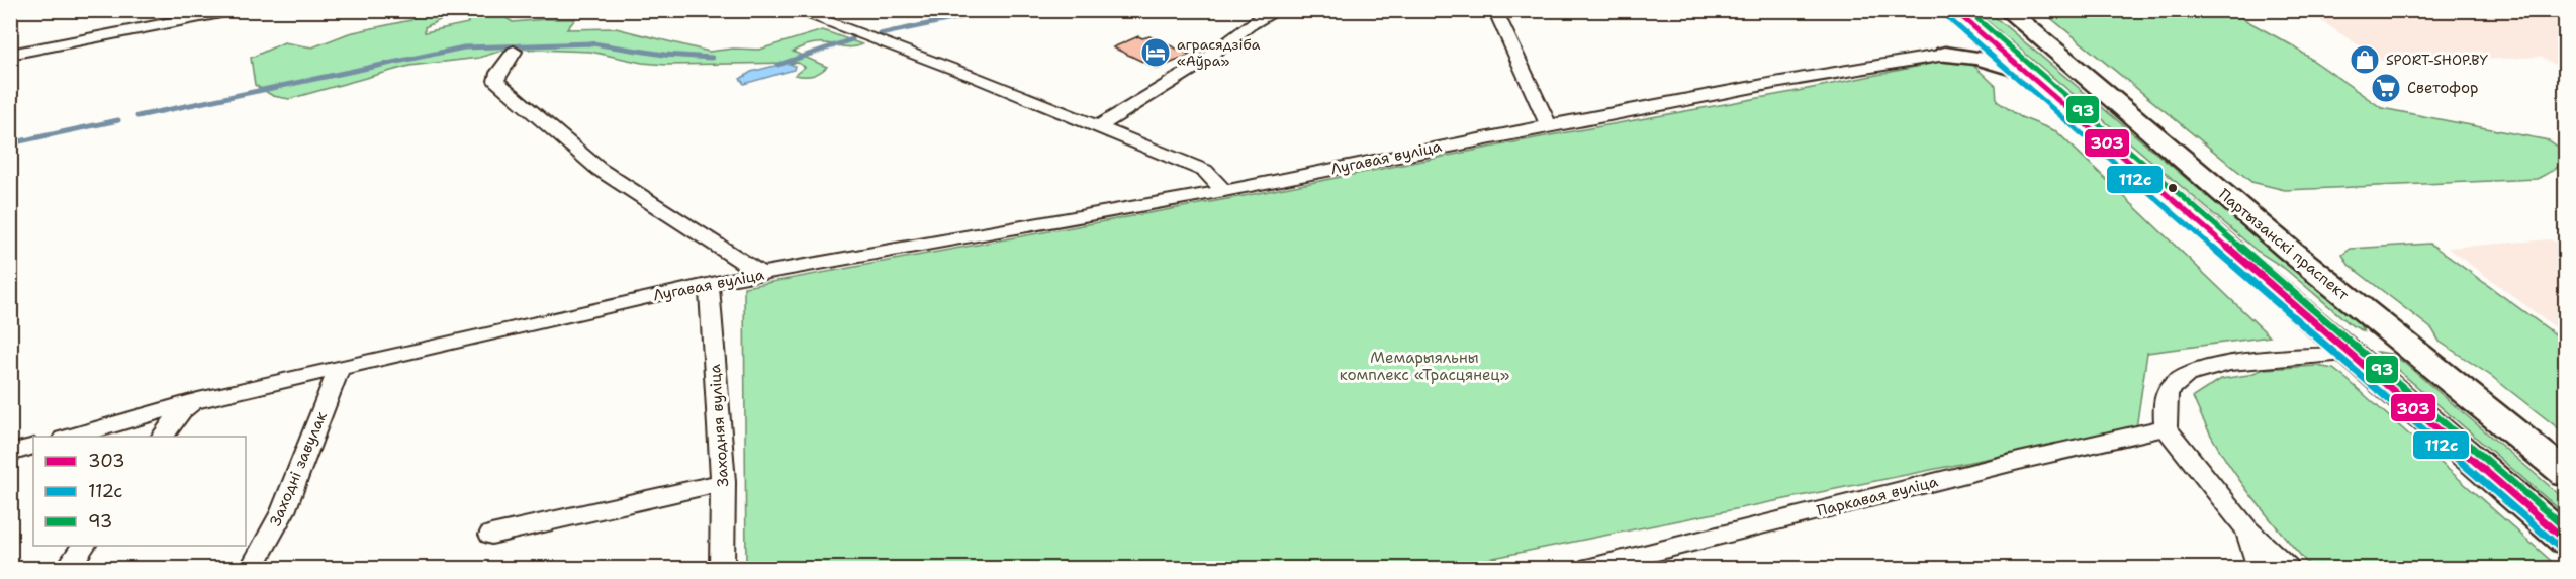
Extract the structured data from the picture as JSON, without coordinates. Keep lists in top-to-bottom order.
{
  "streets": {
    "highway": ["Партызанскі праспект"],
    "street": [
      "Лугавая вуліца",
      "Заходняя вуліца",
      "Заходні завулак",
      "Паркавая вуліца"
    ]
  },
  "crossings": [
    ["Лугавая вуліца", "Заходняя вуліца"],
    ["Лугавая вуліца", "Заходні завулак"]
  ],
  "parks": ["Мемарыяльны комплекс «Трасцянец»"],
  "places": {
    "hotel": ["аграсядзіба «Аўра»"],
    "shop": ["SPORT-SHOP.BY"],
    "supermarket": ["Светофор"]
  },
  "lines": ["transit line 303", "transit line 93", "transit line 112с"],
  "legend": ["303", "112с", "93"]
}
